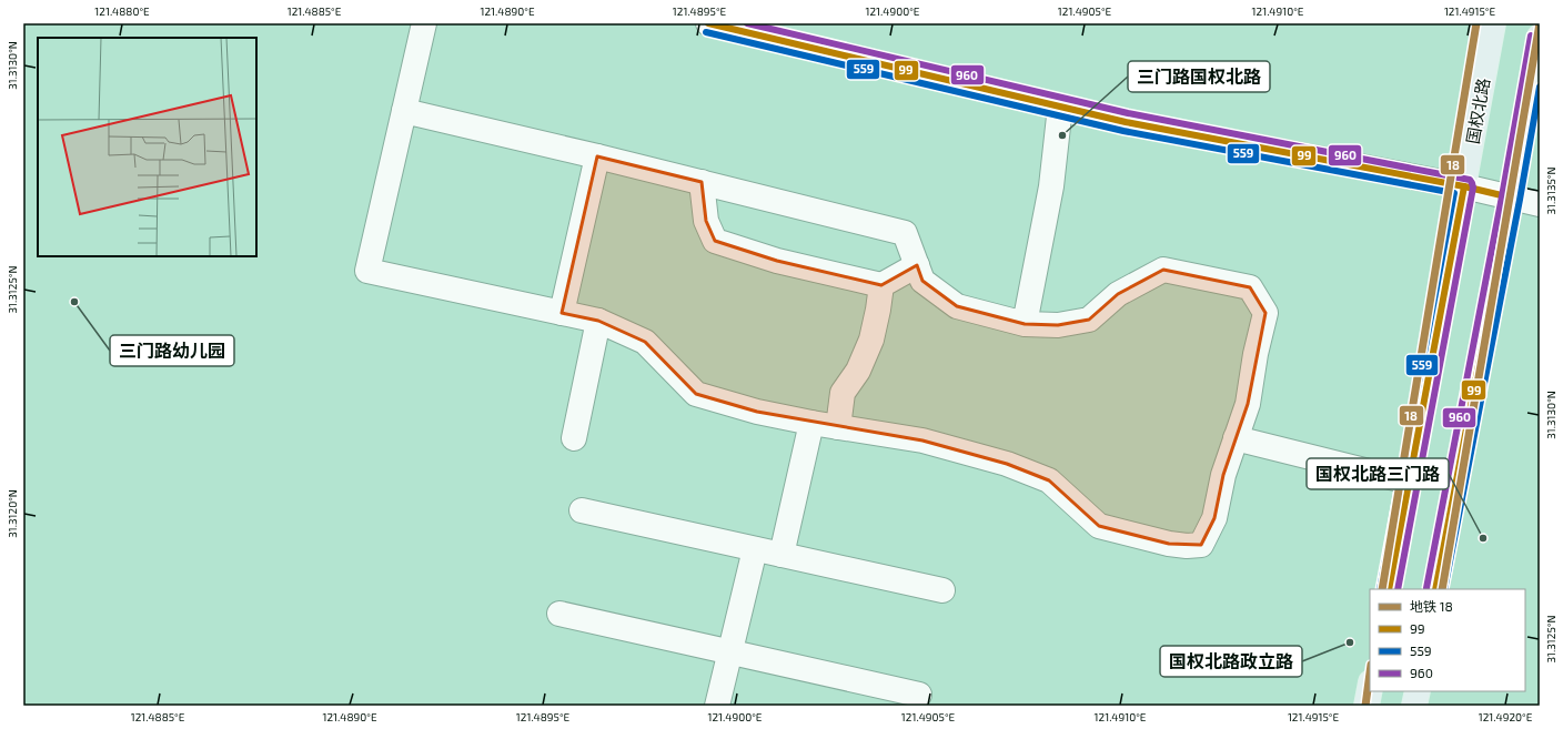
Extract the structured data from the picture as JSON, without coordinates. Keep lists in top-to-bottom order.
{
  "streets": {
    "main road": ["国权北路"]
  },
  "places": [
    "三门路国权北路",
    "三门路幼儿园",
    "国权北路三门路",
    "国权北路政立路"
  ],
  "lines": [
    "metro line 18",
    "transit line 99",
    "transit line 960",
    "transit line 559"
  ],
  "legend": [
    "地铁 18",
    "99",
    "559",
    "960"
  ],
  "coordinates": [
    "121.4880°E",
    "121.4885°E",
    "121.4890°E",
    "121.4895°E",
    "121.4900°E",
    "121.4905°E",
    "121.4910°E",
    "121.4915°E",
    "31.3130°N",
    "31.3135°N",
    "31.3125°N",
    "31.3120°N",
    "121.4920°E"
  ]
}
